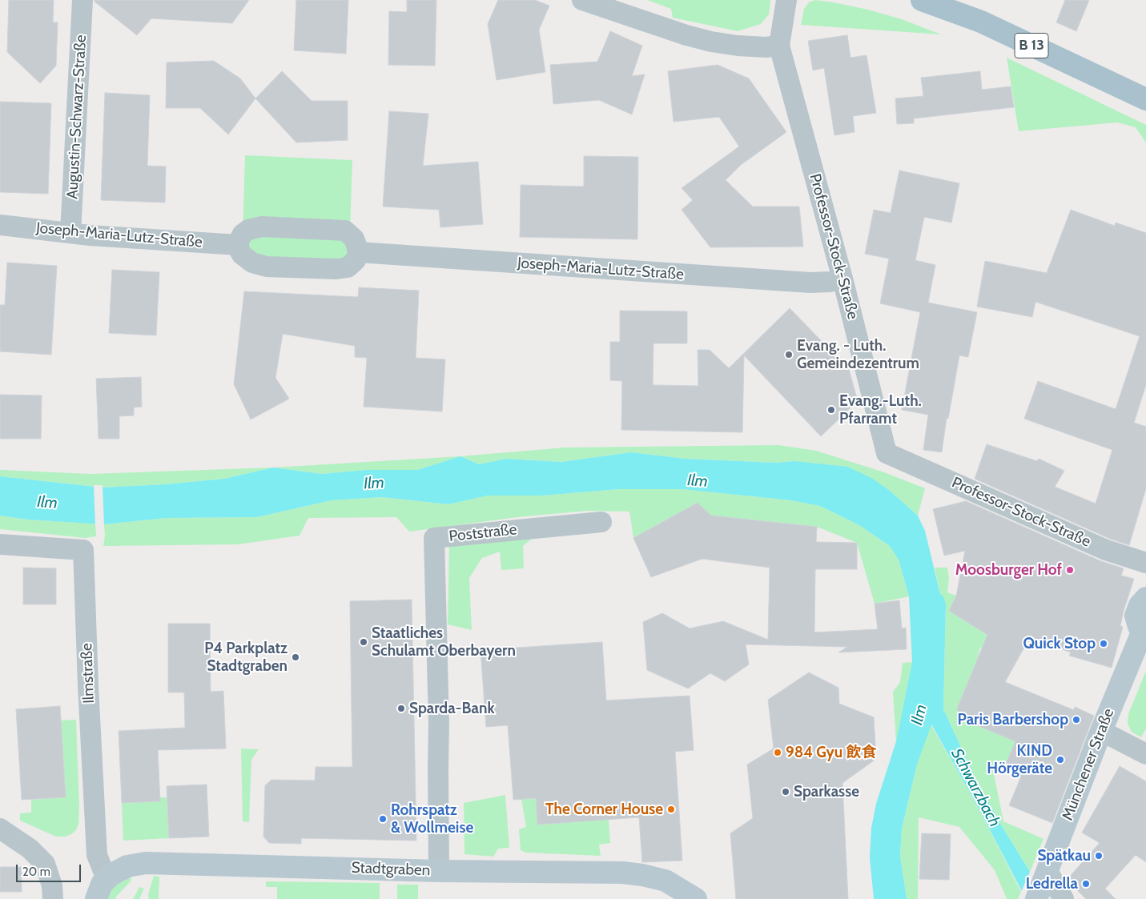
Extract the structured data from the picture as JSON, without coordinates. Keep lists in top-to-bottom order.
{
  "streets": {
    "main road": ["B 13"],
    "street": [
      "Augustin-Schwarz-Straße",
      "Joseph-Maria-Lutz-Straße",
      "Professor-Stock-Straße",
      "Poststraße",
      "Ilmstraße",
      "Münchener Straße",
      "Stadtgraben"
    ]
  },
  "crossings": [
    ["Augustin-Schwarz-Straße", "Joseph-Maria-Lutz-Straße"],
    ["Joseph-Maria-Lutz-Straße", "Professor-Stock-Straße"],
    ["Poststraße", "Stadtgraben"],
    ["Ilmstraße", "Stadtgraben"]
  ],
  "water": ["Ilm", "Schwarzbach"],
  "places": [
    "Evang. - Luth. Gemeindezentrum",
    "Evang.-Luth. Pfarramt",
    "Moosburger Hof",
    "Staatliches Schulamt Oberbayern",
    "Quick Stop",
    "P4 Parkplatz Stadtgraben",
    "Sparda-Bank",
    "Paris Barbershop",
    "984 Gyu 飲食",
    "KIND Hörgeräte",
    "Sparkasse",
    "The Corner House",
    "Rohrspatz & Wollmeise",
    "Spätkau",
    "Ledrella"
  ],
  "scale_bar": "20 m"
}
